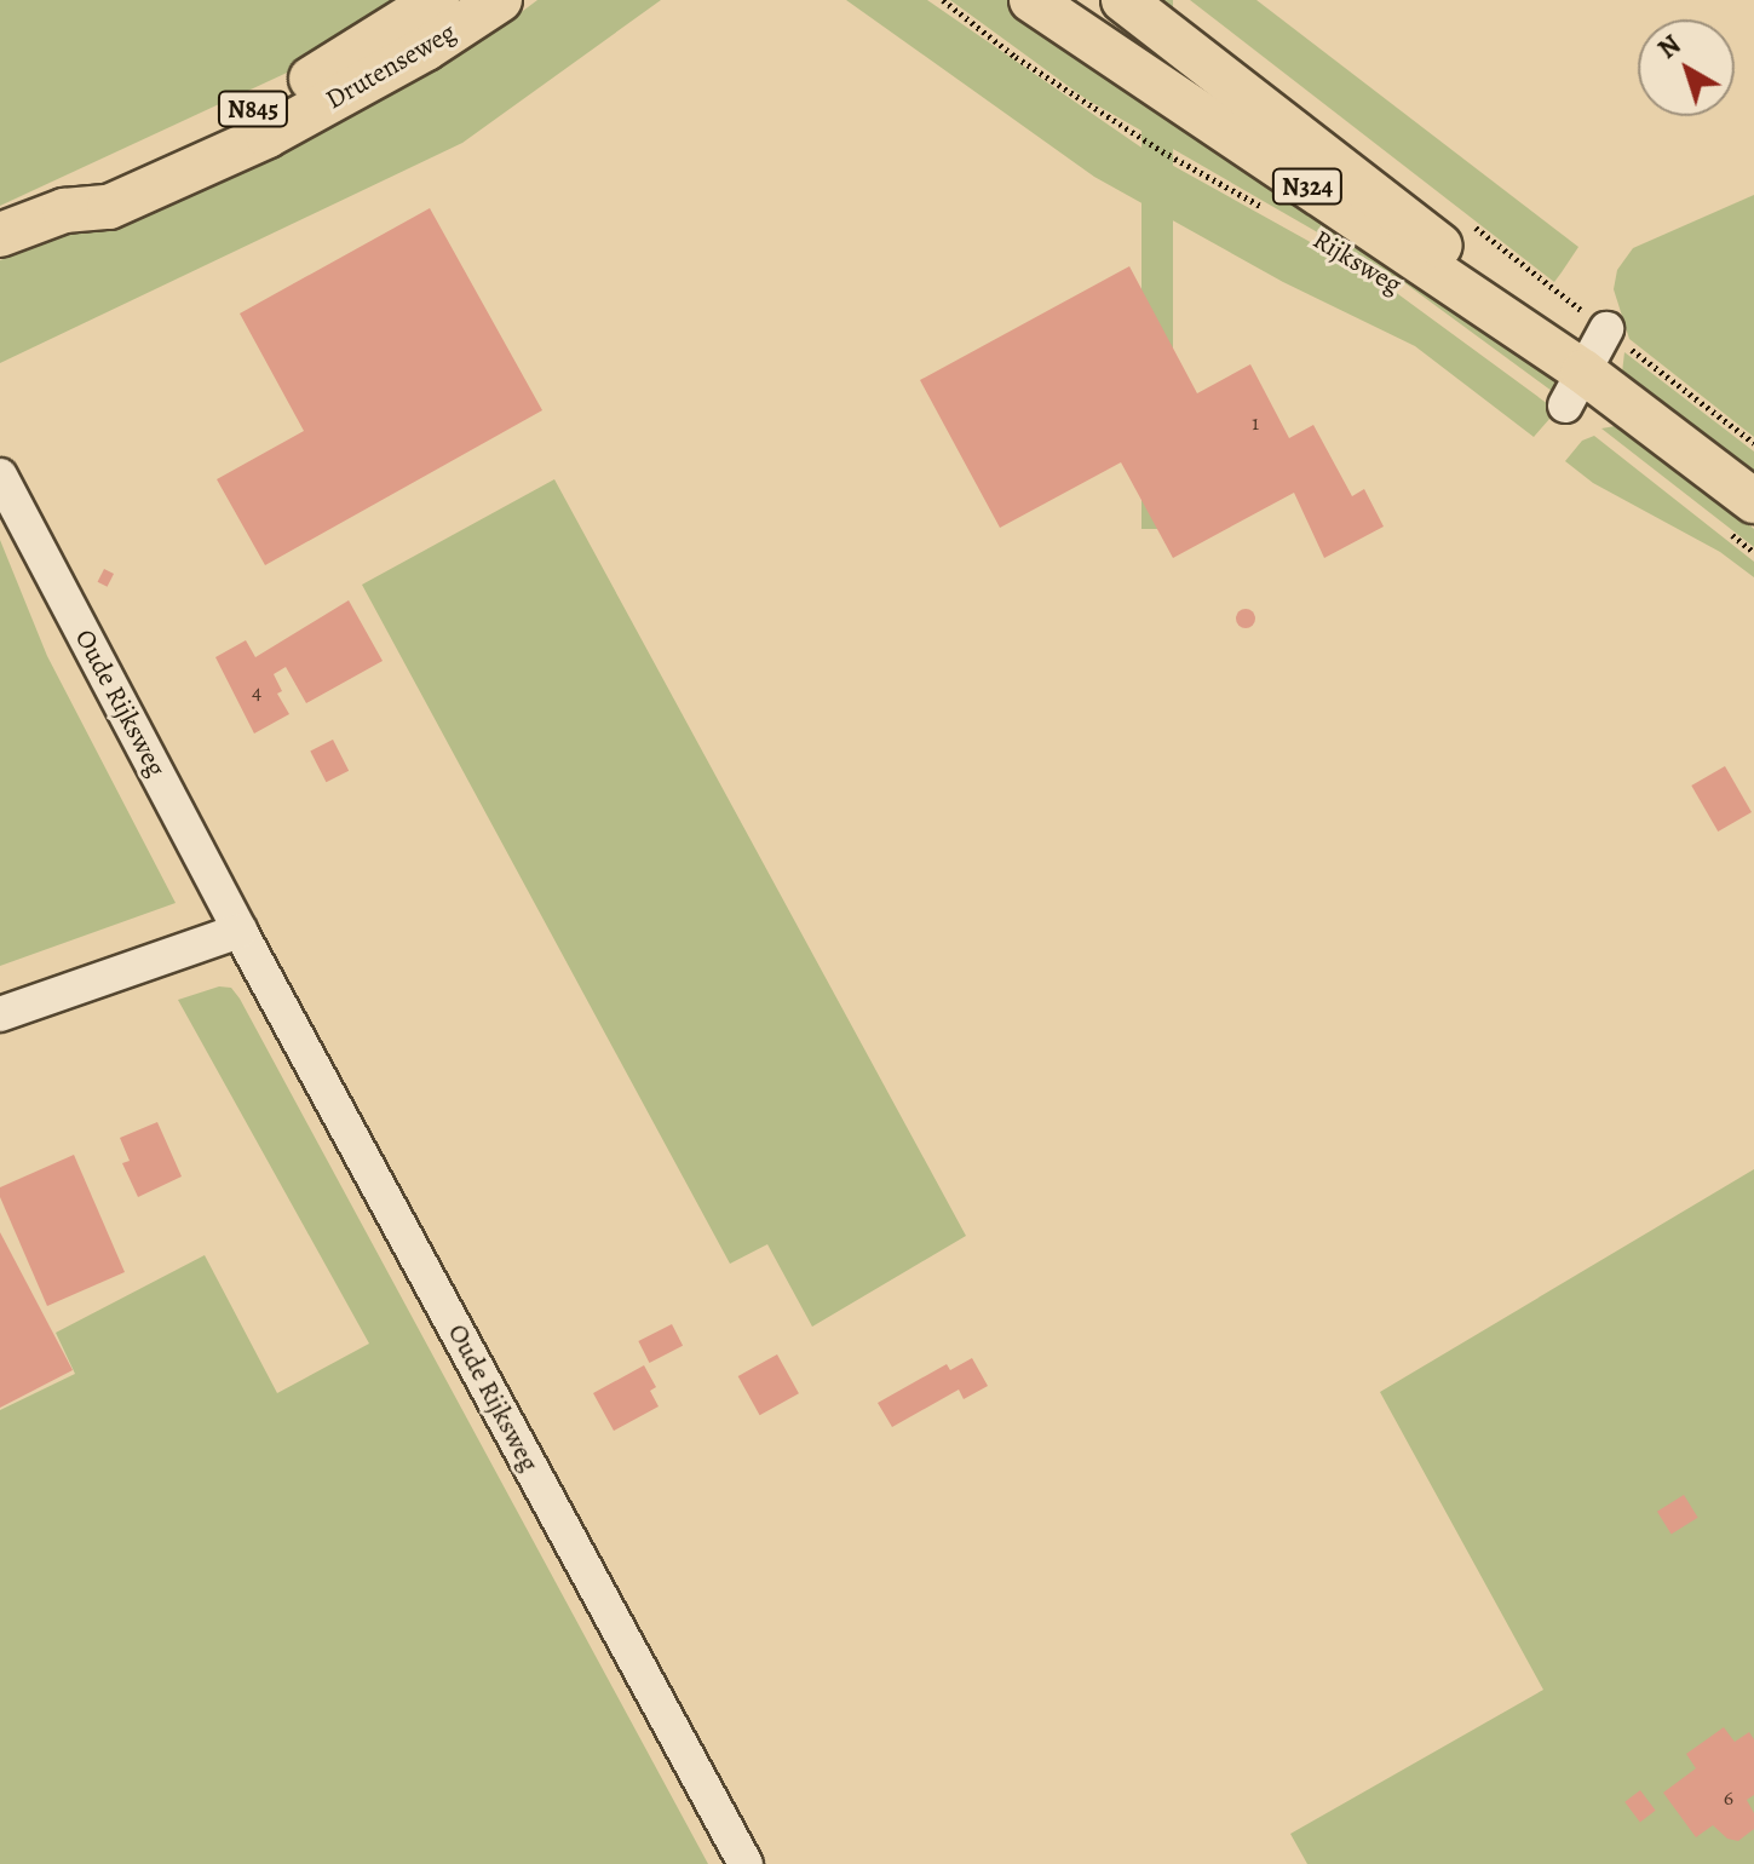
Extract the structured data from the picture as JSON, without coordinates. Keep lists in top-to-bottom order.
{
  "streets": {
    "main road": [
      "Drutenseweg",
      "N845",
      "N324",
      "Rijksweg"
    ],
    "street": ["Oude Rijksweg"]
  },
  "house_numbers": ["1", "4", "6"],
  "north": "top left"
}
